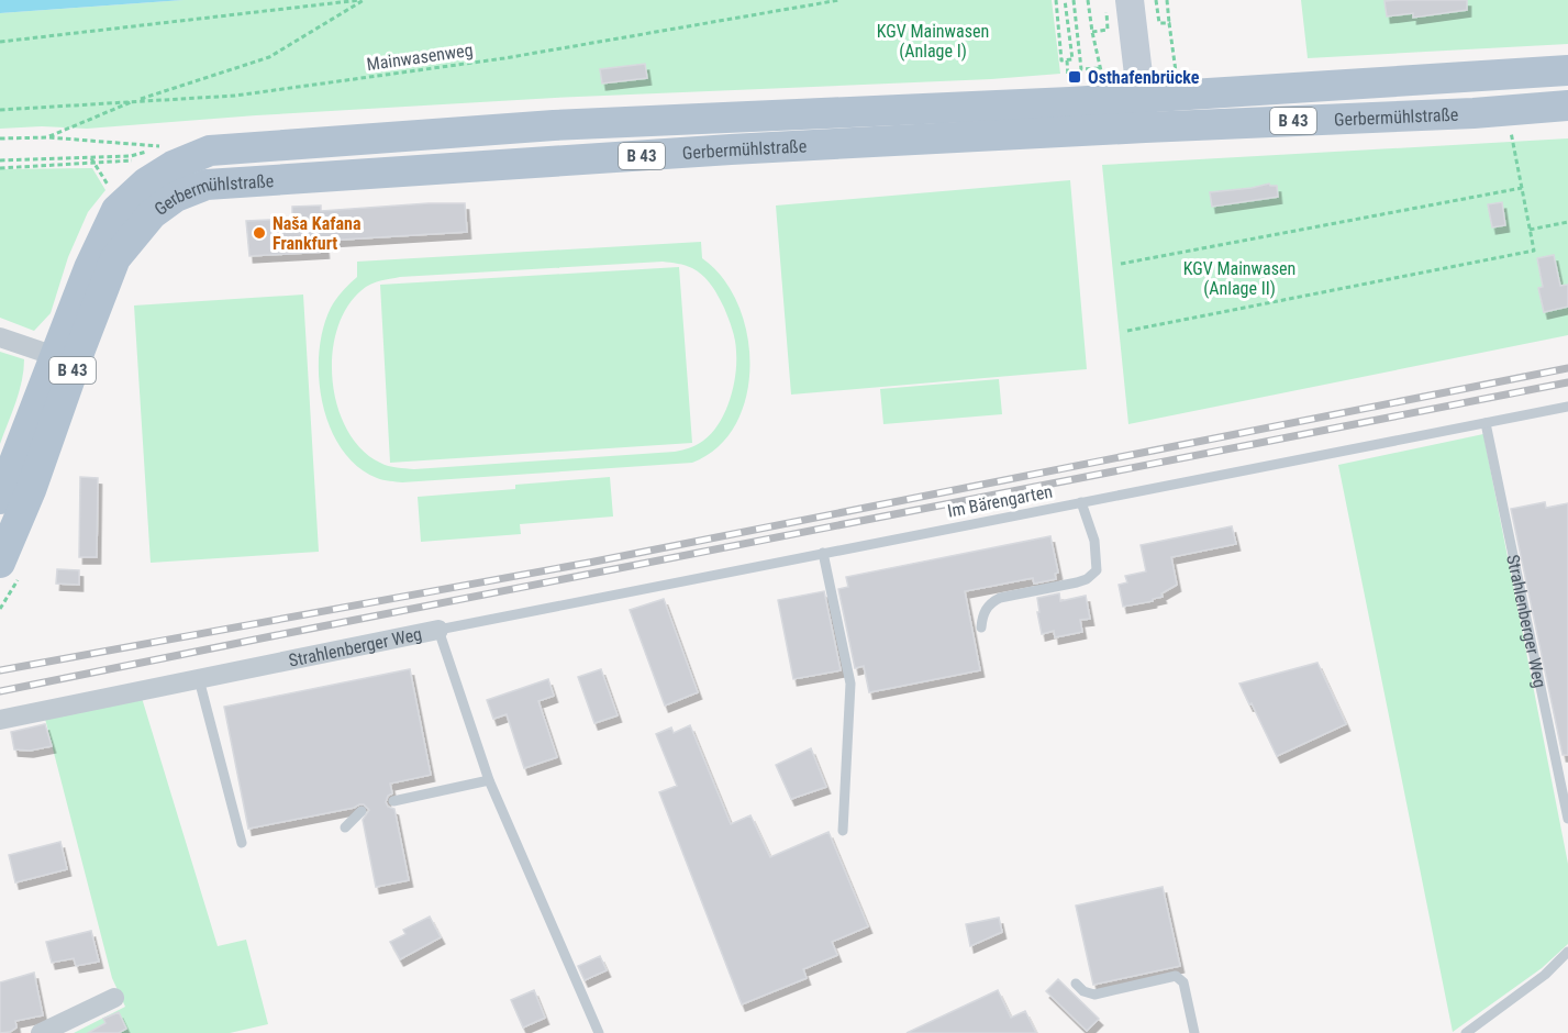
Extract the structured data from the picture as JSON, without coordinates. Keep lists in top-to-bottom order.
{
  "streets": {
    "main road": ["Gerbermühlstraße", "B 43"],
    "street": ["Strahlenberger Weg"],
    "lane": ["Im Bärengarten"],
    "path": ["Mainwasenweg"]
  },
  "crossings": [
    ["Im Bärengarten", "Strahlenberger Weg"]
  ],
  "parks": ["KGV Mainwasen (Anlage I)", "KGV Mainwasen (Anlage II)"],
  "places": {
    "transit": ["Osthafenbrücke"],
    "other": ["Naša Kafana Frankfurt"]
  }
}
